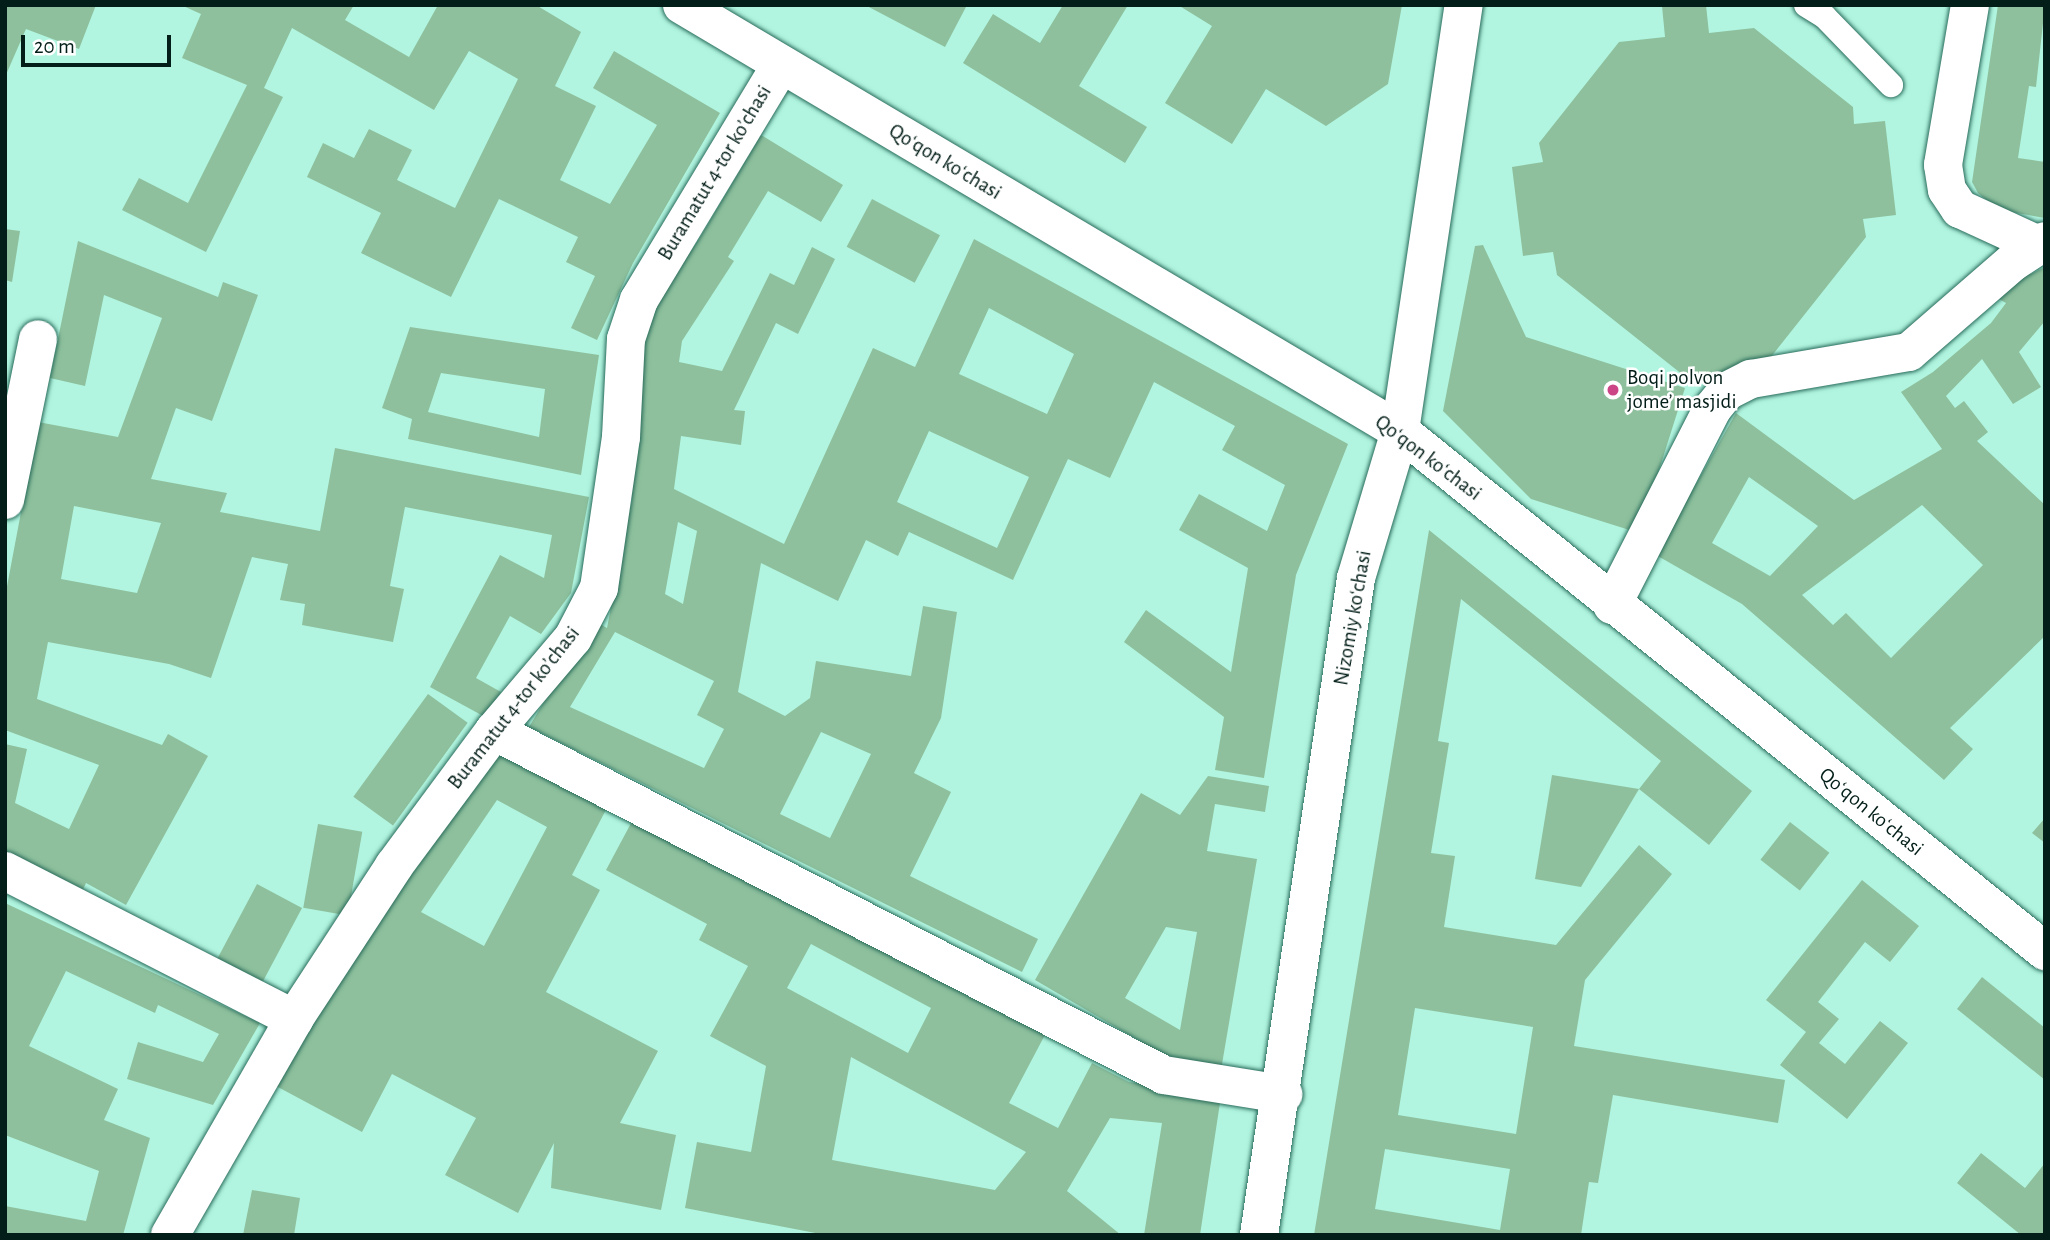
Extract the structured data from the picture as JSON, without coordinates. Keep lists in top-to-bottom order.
{
  "streets": {
    "street": ["Qoʻqon koʻchasi", "Buramatut 4-tor koʼchasi", "Nizomiy koʻchasi"]
  },
  "crossings": [
    ["Qoʻqon koʻchasi", "Buramatut 4-tor koʼchasi"],
    ["Qoʻqon koʻchasi", "Nizomiy koʻchasi"]
  ],
  "places": ["Boqi polvon jome’ masjidi"],
  "scale_bar": "20 m"
}
